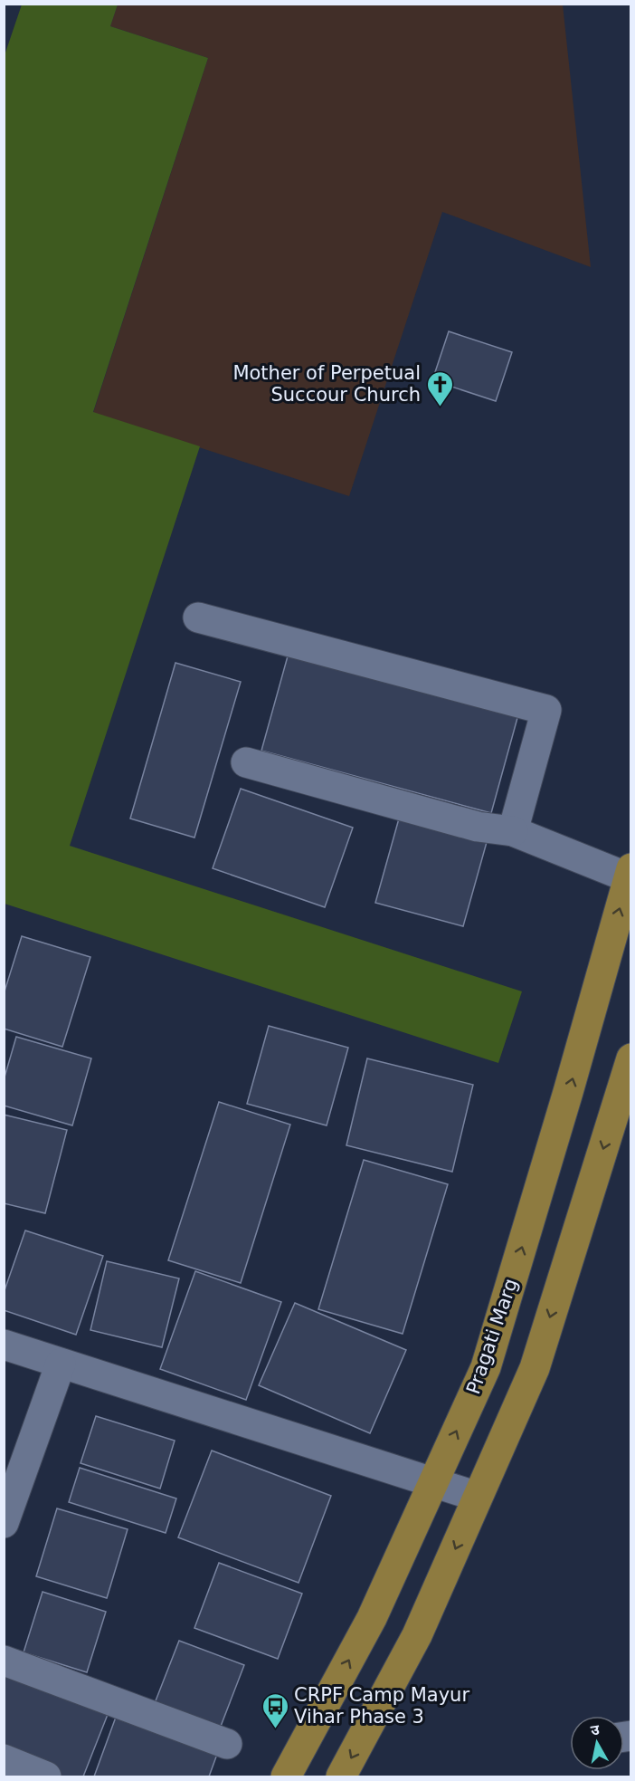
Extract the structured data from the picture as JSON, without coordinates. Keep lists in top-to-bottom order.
{
  "streets": {
    "main road": ["Pragati Marg"]
  },
  "places": {
    "church": ["Mother of Perpetual Succour Church"],
    "bus stop": ["CRPF Camp Mayur Vihar Phase 3"]
  },
  "north": "top"
}
